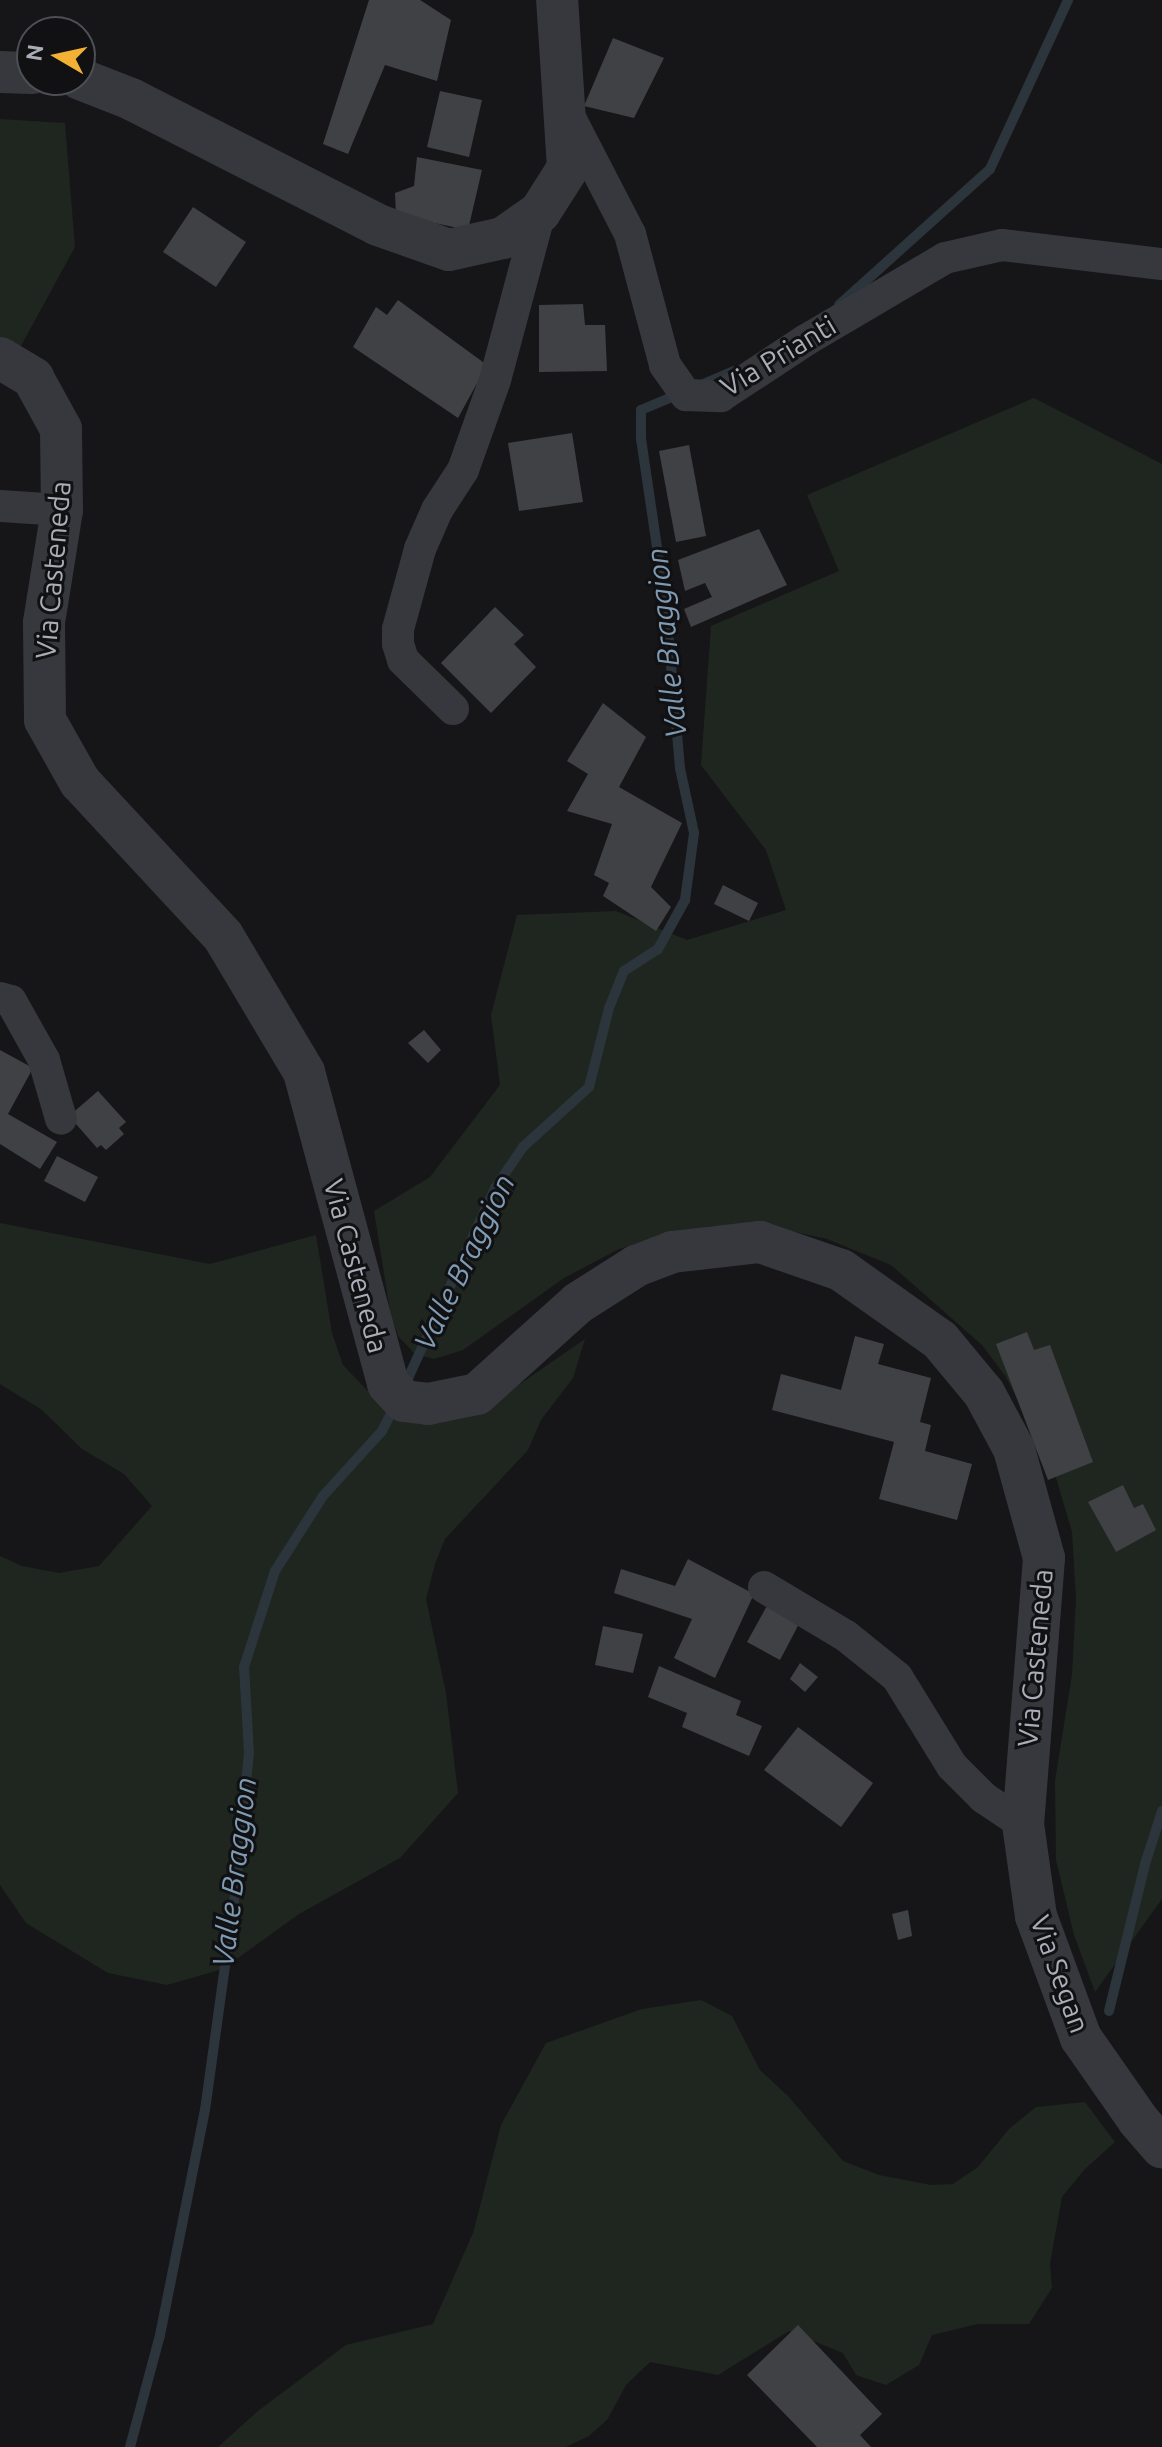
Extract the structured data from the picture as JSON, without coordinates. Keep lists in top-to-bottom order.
{
  "streets": {
    "street": ["Via Prianti", "Via Casteneda", "Via Segan"]
  },
  "crossings": [
    ["Via Casteneda", "Via Segan"]
  ],
  "water": ["Valle Braggion"],
  "north": "left"
}
